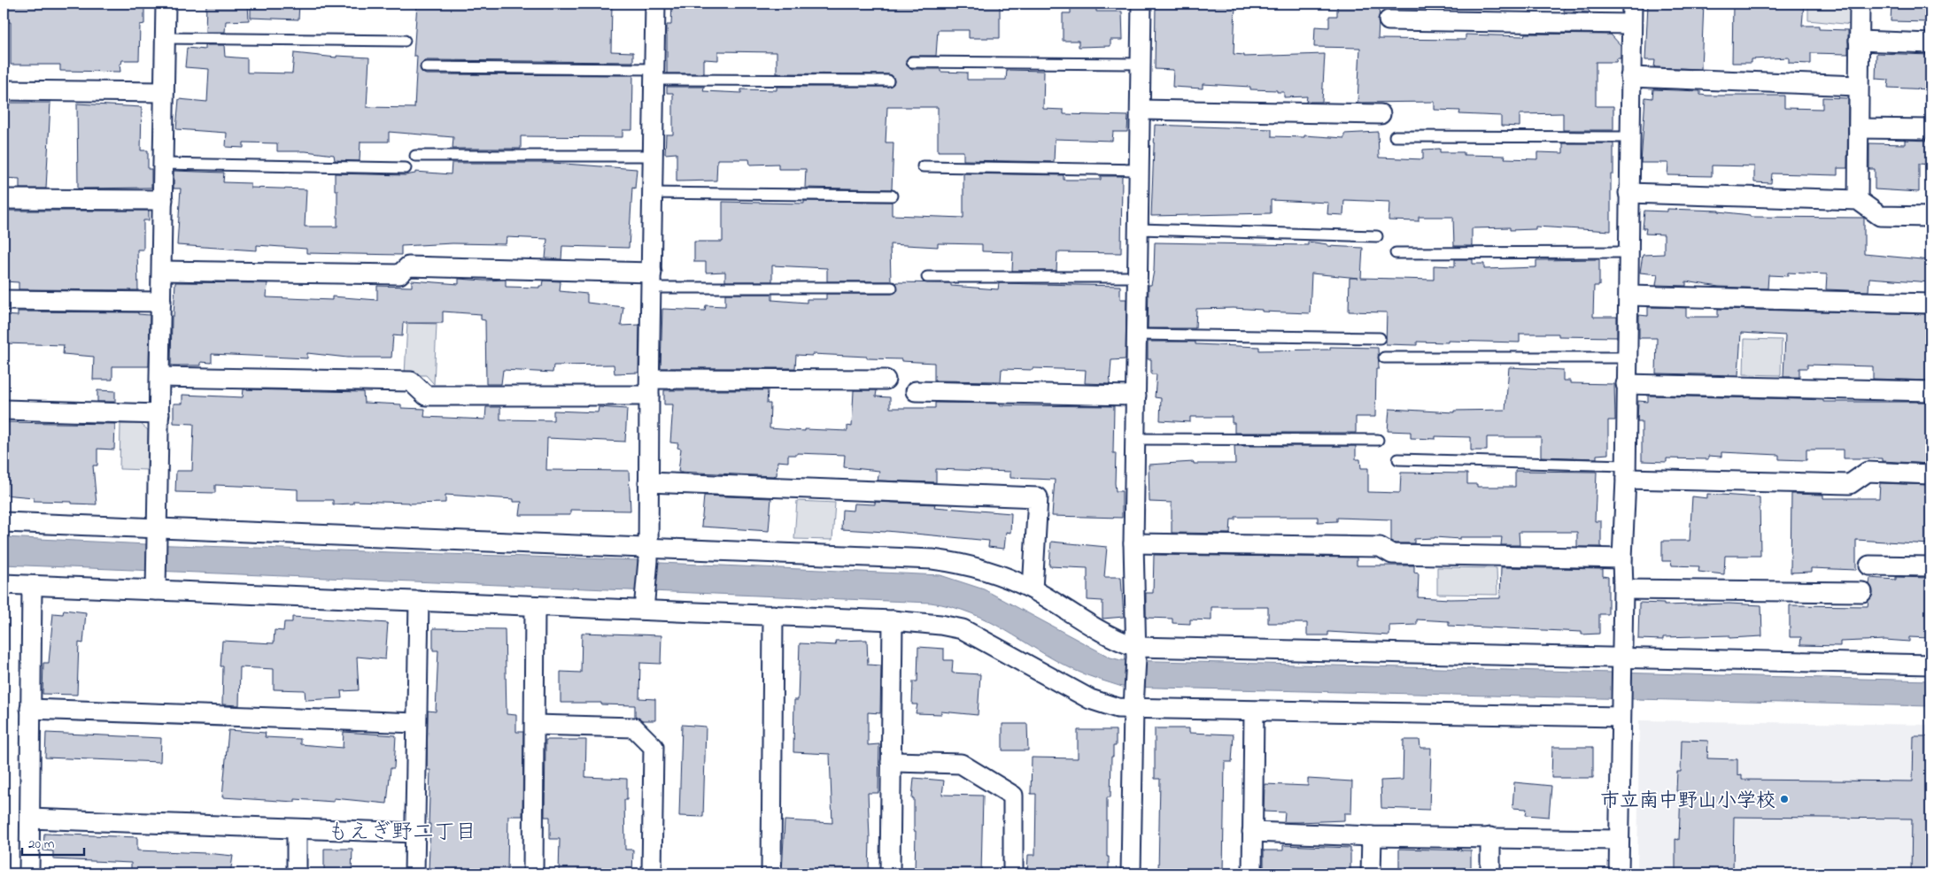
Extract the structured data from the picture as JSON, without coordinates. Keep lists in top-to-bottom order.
{
  "districts": ["もえぎ野二丁目"],
  "places": ["市立南中野山小学校"],
  "scale_bar": "20 m"
}
